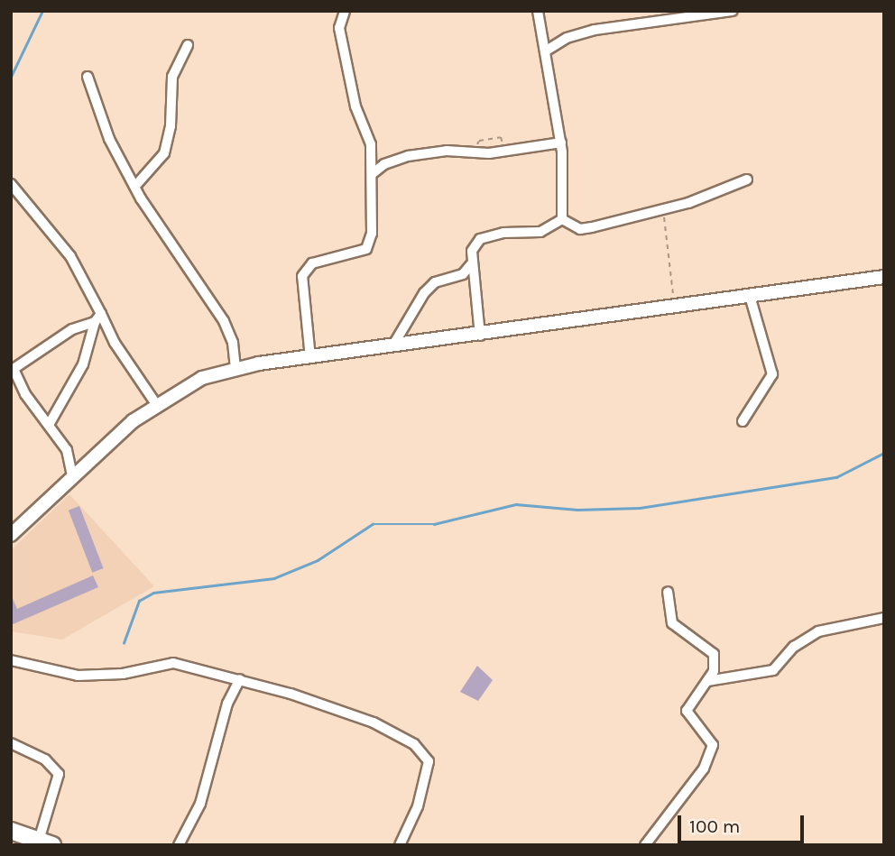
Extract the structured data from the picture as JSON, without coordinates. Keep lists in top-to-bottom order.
{
  "scale_bar": "100 m"
}
